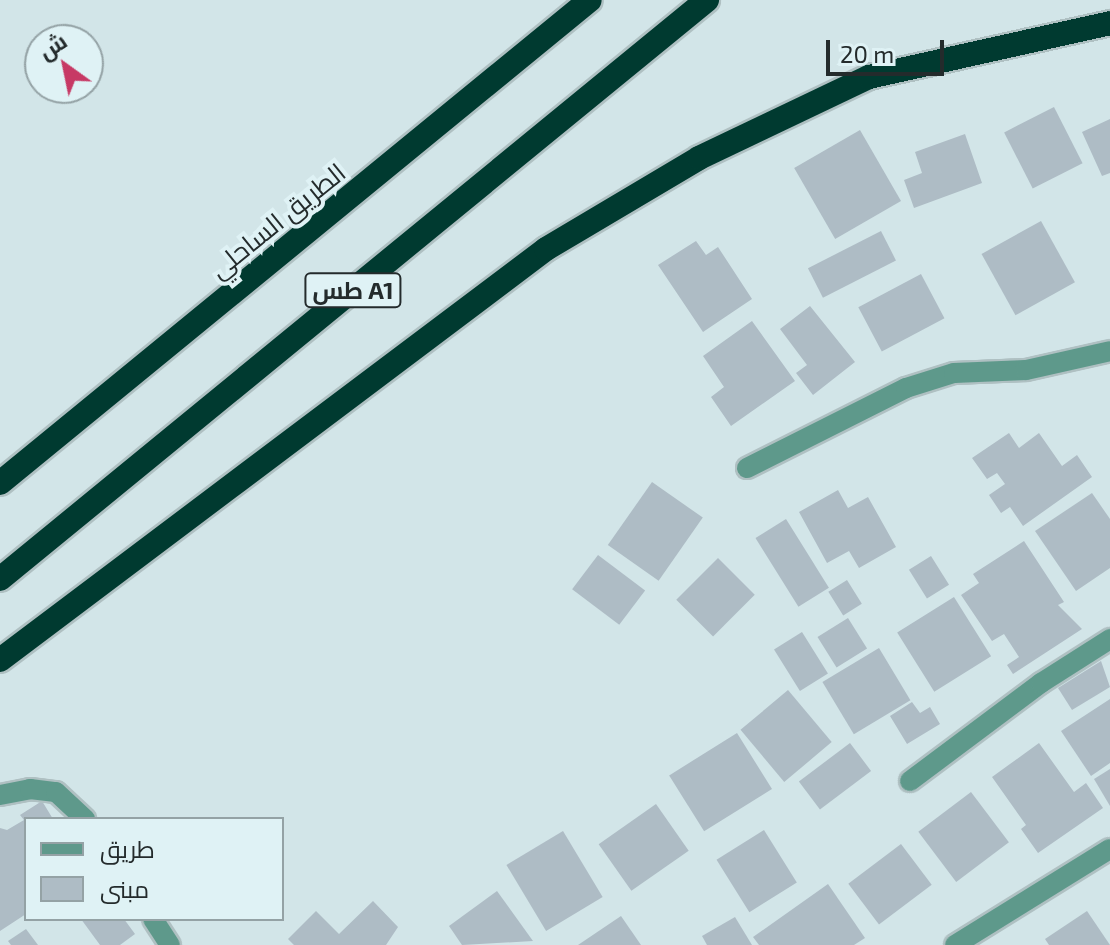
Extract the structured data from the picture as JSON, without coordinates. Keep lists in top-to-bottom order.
{
  "streets": {
    "highway": ["الطريق الساحلي", "طس A1"]
  },
  "legend": ["طريق", "مبنى"],
  "scale_bar": "20 m",
  "north": "top left"
}
